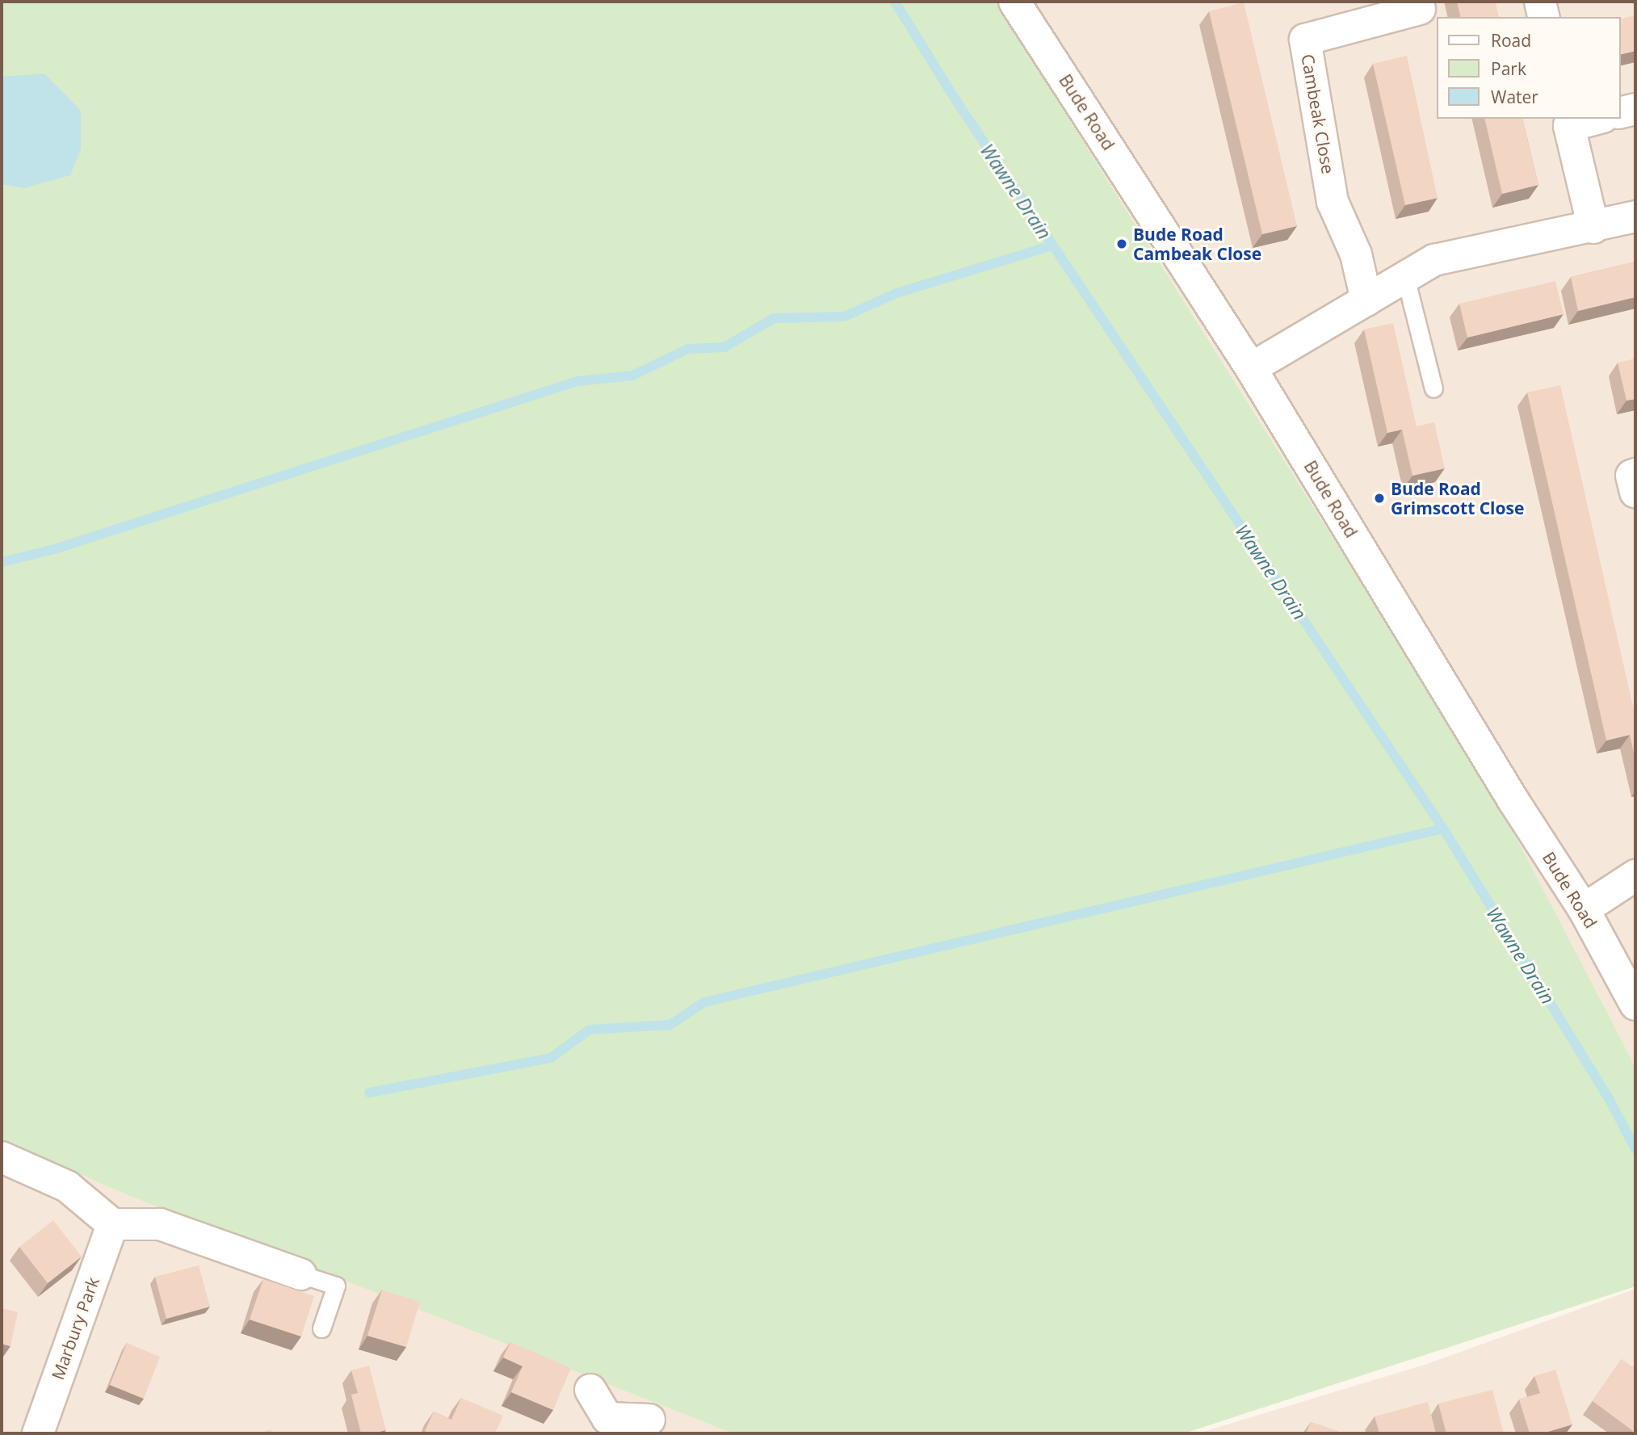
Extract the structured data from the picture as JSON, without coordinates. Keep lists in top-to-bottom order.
{
  "streets": {
    "street": ["Bude Road", "Cambeak Close", "Marbury Park"]
  },
  "water": ["Wawne Drain"],
  "places": ["Bude Road Cambeak Close", "Bude Road Grimscott Close"],
  "legend": ["Road", "Park", "Water"]
}
